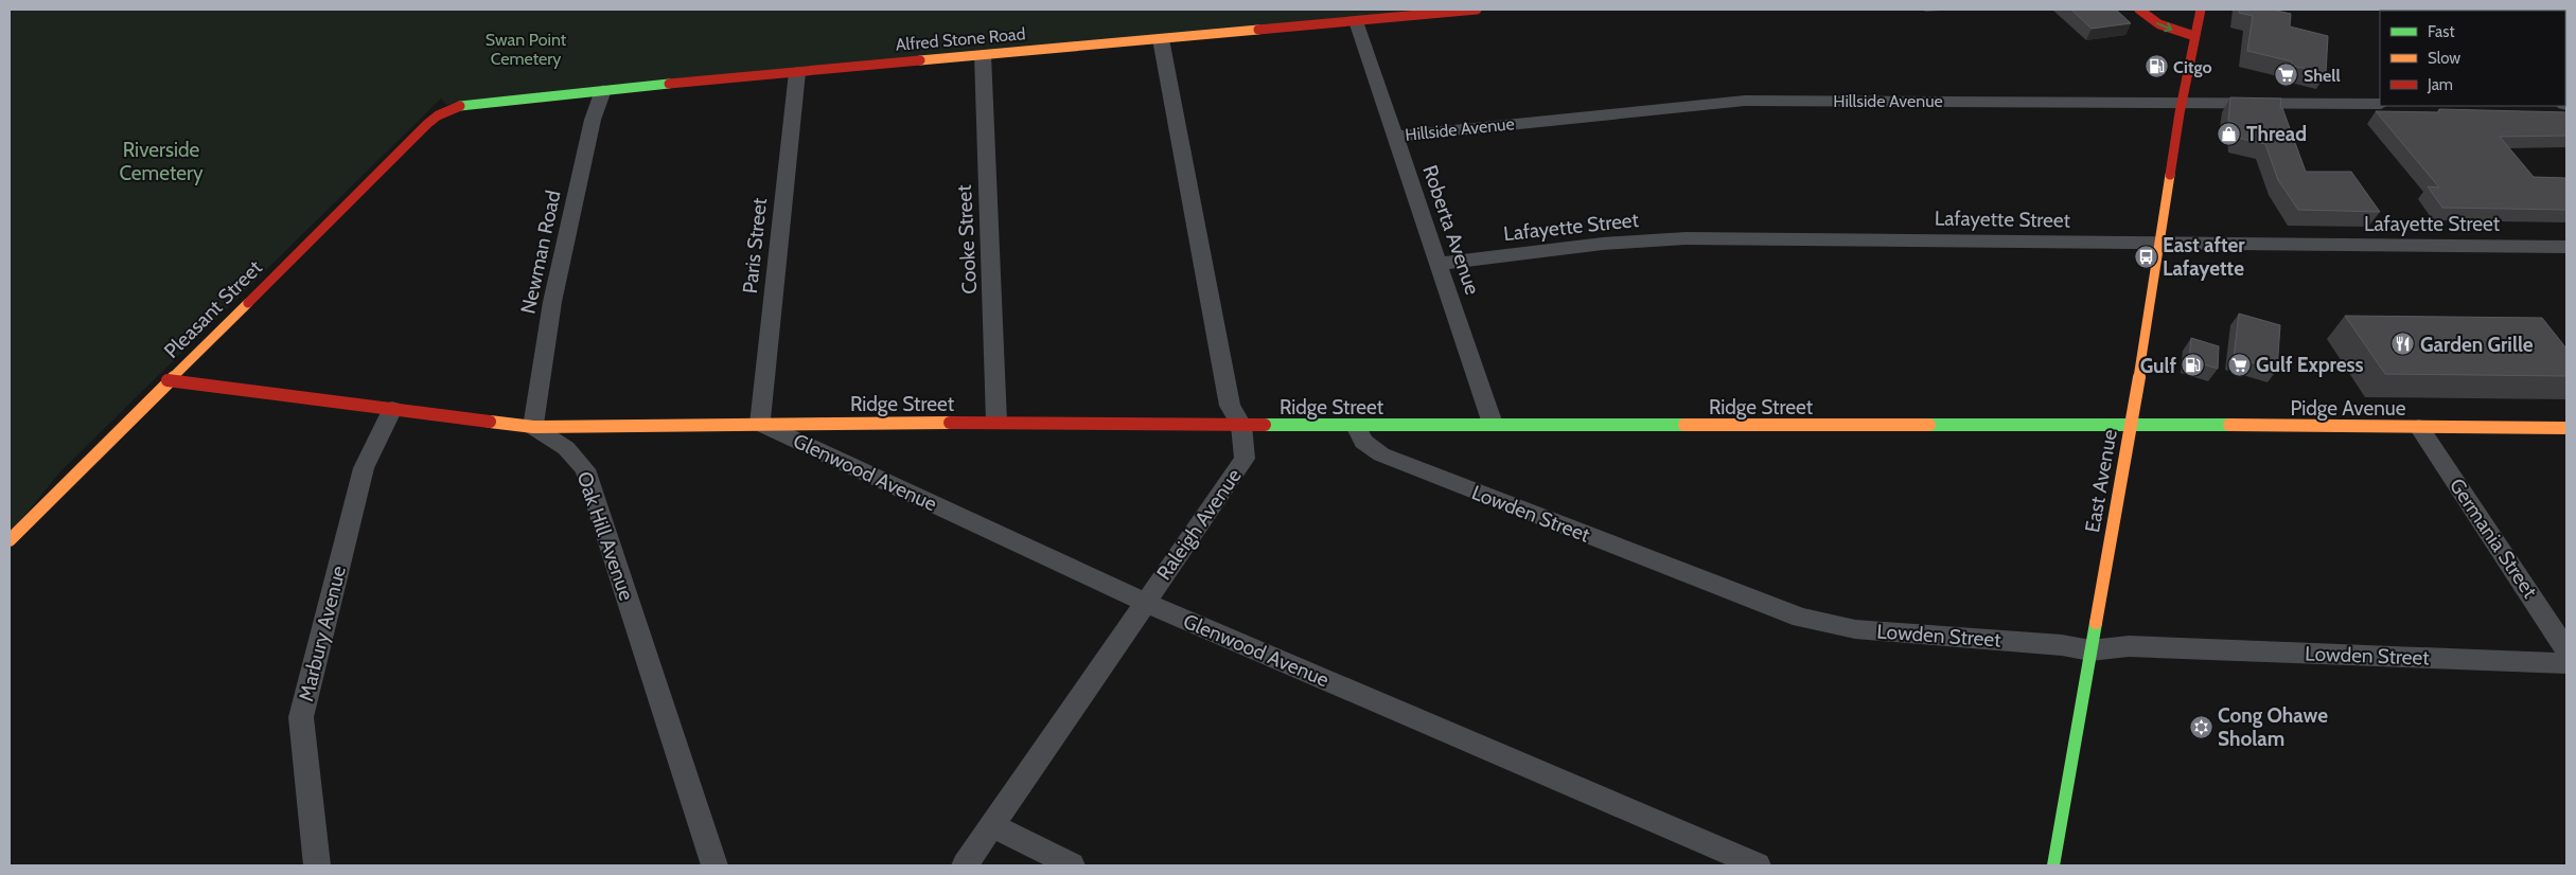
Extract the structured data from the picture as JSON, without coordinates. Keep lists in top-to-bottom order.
{
  "streets": {
    "street": [
      "Alfred Stone Road",
      "Hillside Avenue",
      "Lafayette Street",
      "Roberta Avenue",
      "Cooke Street",
      "Paris Street",
      "Newman Road",
      "Pleasant Street",
      "Ridge Street",
      "Pidge Avenue",
      "Glenwood Avenue",
      "East Avenue",
      "Lowden Street",
      "Raleigh Avenue",
      "Oak Hill Avenue",
      "Germania Street",
      "Marbury Avenue"
    ]
  },
  "crossings": [
    ["Alfred Stone Road", "Roberta Avenue"],
    ["Alfred Stone Road", "Cooke Street"],
    ["Alfred Stone Road", "Paris Street"],
    ["Alfred Stone Road", "Newman Road"],
    ["Alfred Stone Road", "Pleasant Street"],
    ["Alfred Stone Road", "Raleigh Avenue"],
    ["Hillside Avenue", "Roberta Avenue"],
    ["Hillside Avenue", "East Avenue"],
    ["Lafayette Street", "Roberta Avenue"],
    ["Lafayette Street", "East Avenue"],
    ["Roberta Avenue", "Ridge Street"],
    ["Cooke Street", "Ridge Street"],
    ["Paris Street", "Ridge Street"],
    ["Paris Street", "Glenwood Avenue"],
    ["Newman Road", "Ridge Street"],
    ["Newman Road", "Oak Hill Avenue"],
    ["Pleasant Street", "Oak Hill Avenue"],
    ["Ridge Street", "Pidge Avenue"],
    ["Ridge Street", "Glenwood Avenue"],
    ["Ridge Street", "East Avenue"],
    ["Ridge Street", "Lowden Street"],
    ["Ridge Street", "Raleigh Avenue"],
    ["Ridge Street", "Oak Hill Avenue"],
    ["Pidge Avenue", "East Avenue"],
    ["Pidge Avenue", "Germania Street"],
    ["Glenwood Avenue", "Raleigh Avenue"],
    ["East Avenue", "Lowden Street"],
    ["Oak Hill Avenue", "Marbury Avenue"]
  ],
  "parks": ["Swan Point Cemetery", "Riverside Cemetery"],
  "places": {
    "fuel station": ["Citgo", "Gulf"],
    "supermarket": ["Shell", "Gulf Express"],
    "shop": ["Thread"],
    "bus stop": ["East after Lafayette"],
    "restaurant": ["Garden Grille"],
    "synagogue": ["Cong Ohawe Sholam"]
  },
  "legend": ["Fast", "Slow", "Jam"]
}
